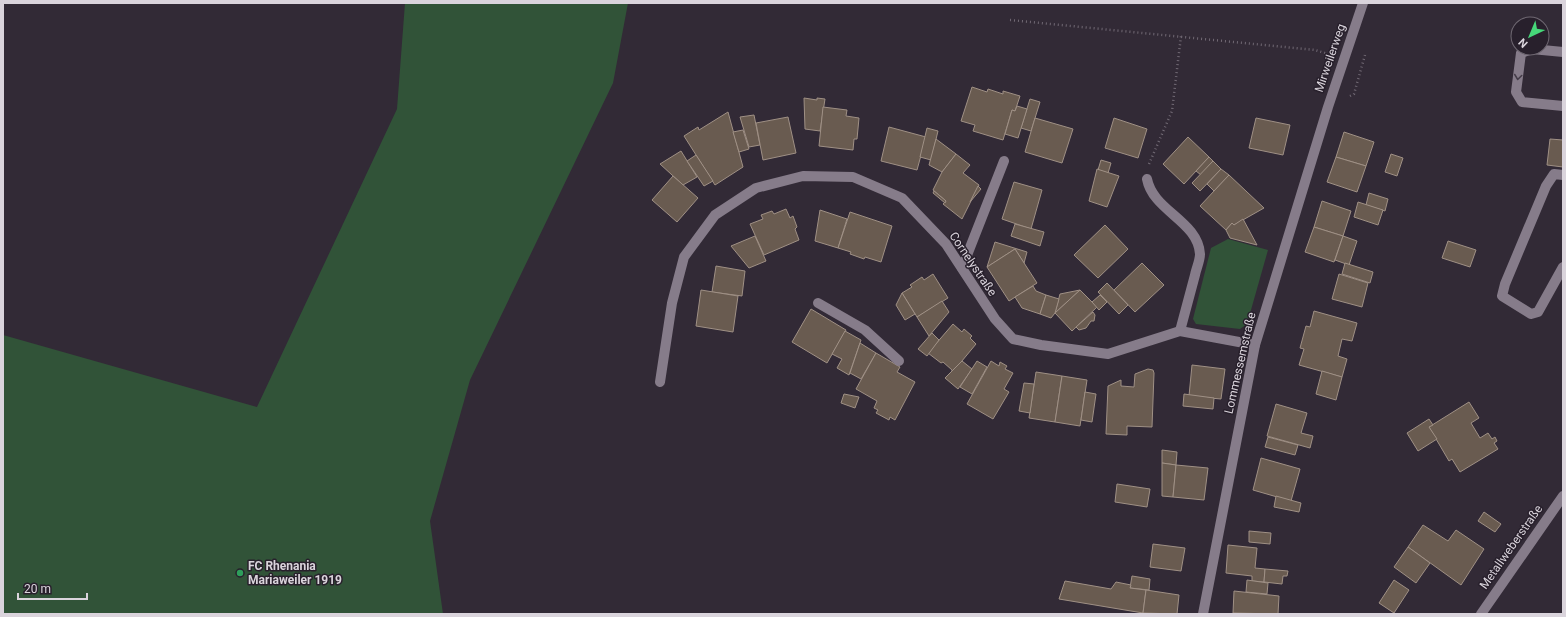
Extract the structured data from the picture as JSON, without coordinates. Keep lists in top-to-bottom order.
{
  "streets": {
    "street": [
      "Mirweilerweg",
      "Cornelystraße",
      "Lommessemstraße",
      "Metallweberstraße"
    ]
  },
  "crossings": [
    ["Mirweilerweg", "Lommessemstraße"],
    ["Cornelystraße", "Lommessemstraße"]
  ],
  "places": ["FC Rhenania Mariaweiler 1919"],
  "scale_bar": "20 m",
  "north": "bottom left"
}
